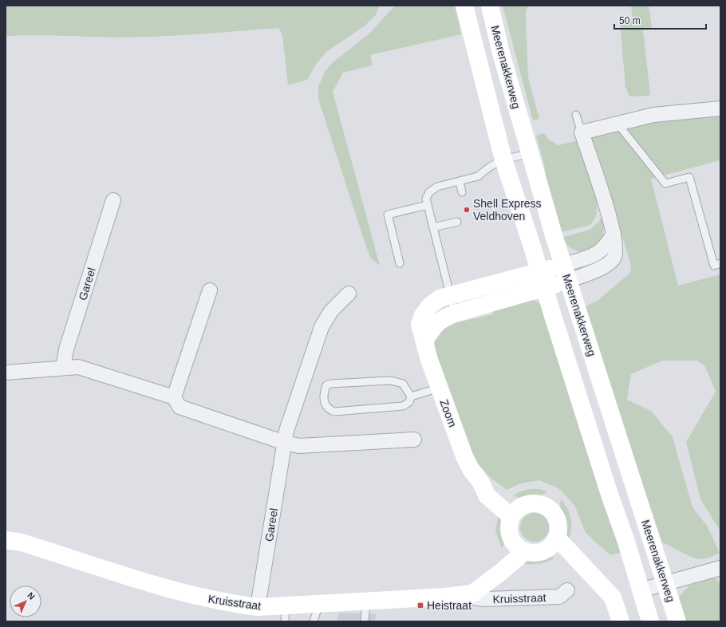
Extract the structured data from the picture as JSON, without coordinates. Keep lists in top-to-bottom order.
{
  "streets": {
    "street": [
      "Meerenakkerweg",
      "Gareel",
      "Zoom",
      "Kruisstraat"
    ]
  },
  "crossings": [
    ["Gareel", "Kruisstraat"],
    ["Zoom", "Kruisstraat"]
  ],
  "places": {
    "other": ["Shell Express Veldhoven"],
    "transit": ["Heistraat"]
  },
  "scale_bar": "50 m",
  "north": "top right"
}
